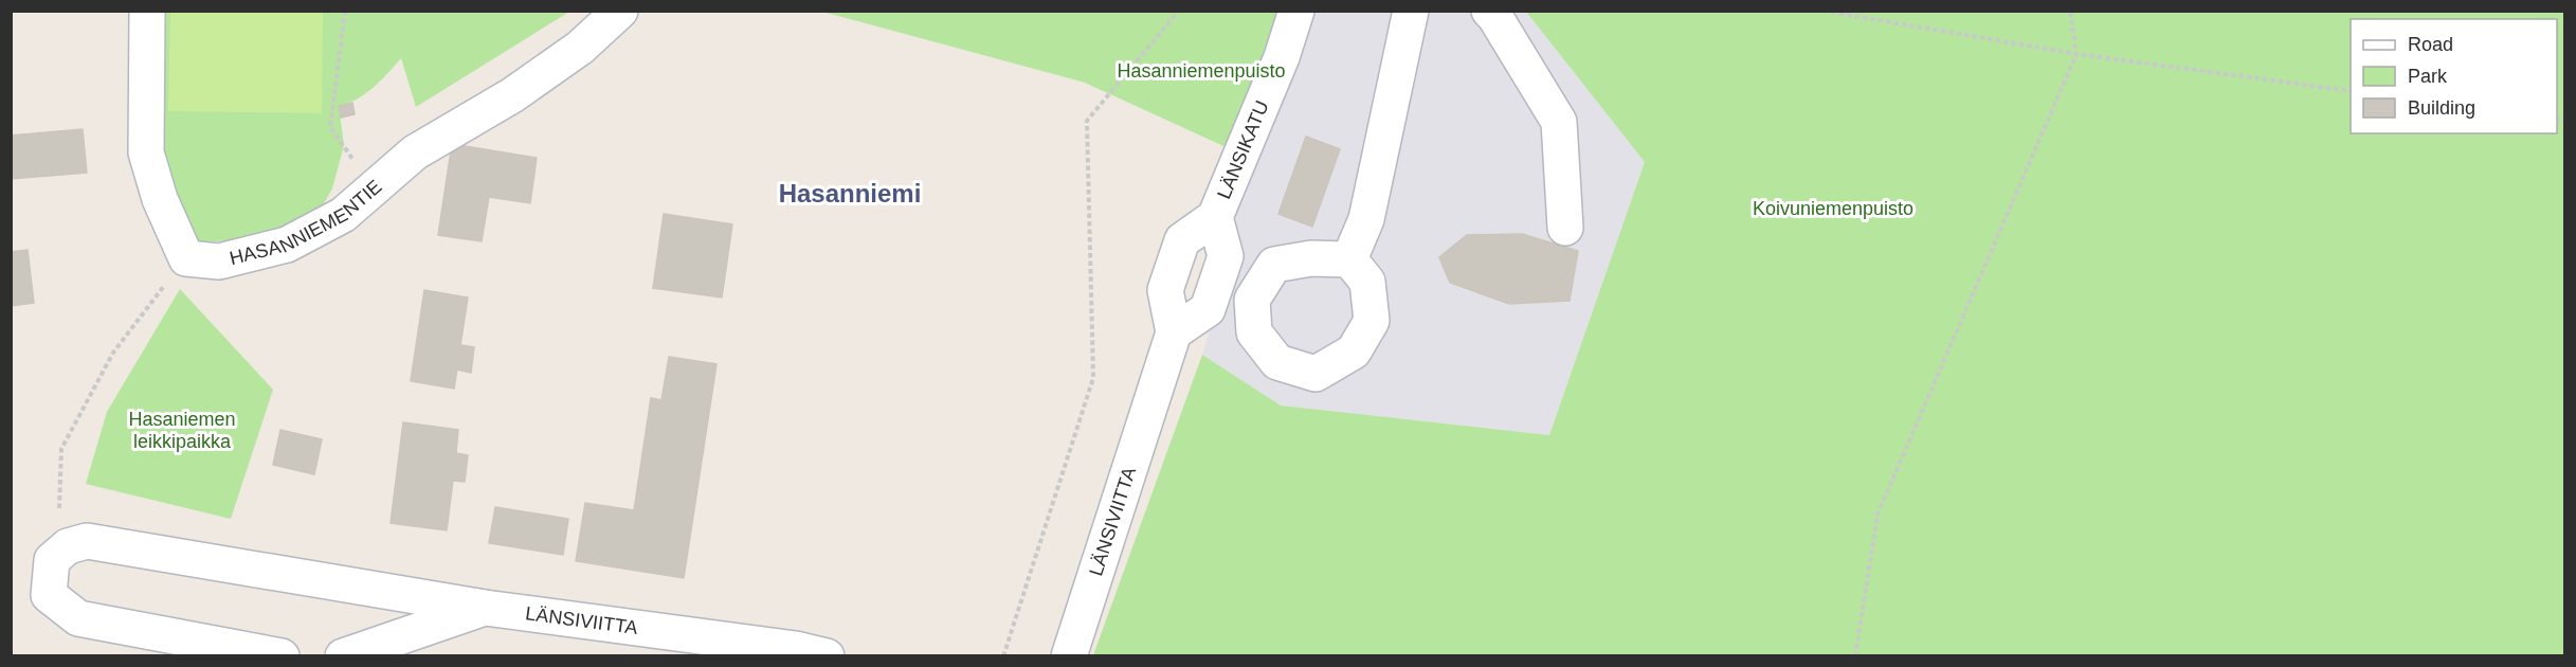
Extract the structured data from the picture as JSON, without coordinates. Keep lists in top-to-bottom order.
{
  "streets": {
    "street": ["LÄNSIKATU", "HASANNIEMENTIE", "LÄNSIVIITTA"]
  },
  "crossings": [
    ["LÄNSIKATU", "LÄNSIVIITTA"]
  ],
  "districts": ["Hasanniemi"],
  "parks": ["Hasanniemenpuisto", "Koivuniemenpuisto", "Hasaniemen leikkipaikka"],
  "legend": ["Road", "Park", "Building"]
}
